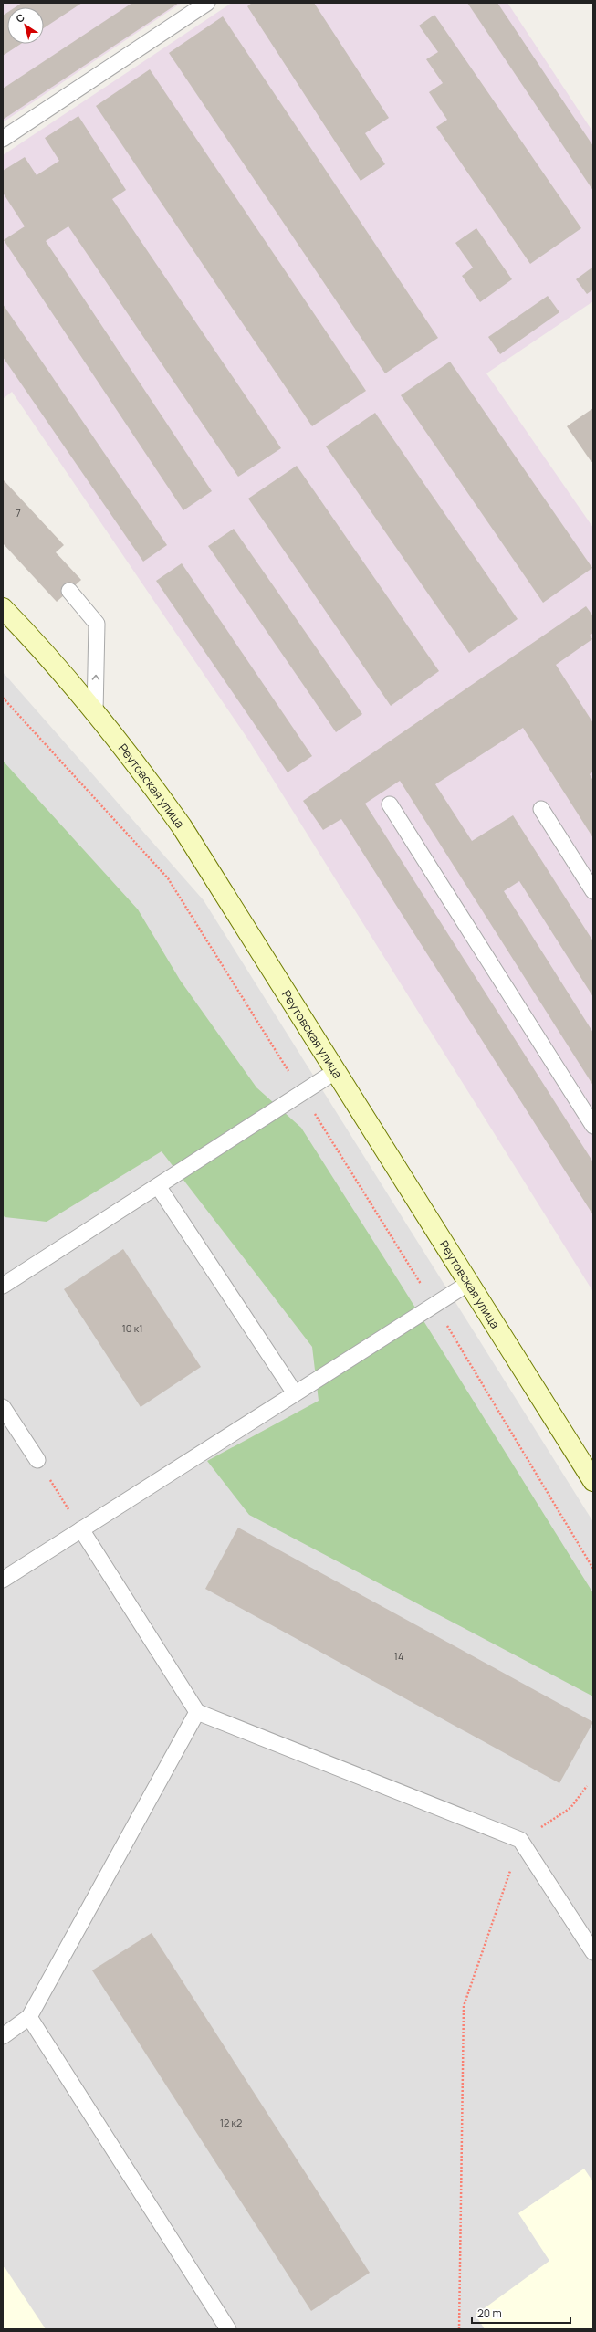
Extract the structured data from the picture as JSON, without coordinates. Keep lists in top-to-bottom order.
{
  "streets": {
    "street": ["Реутовская улица"]
  },
  "house_numbers": [
    "7",
    "10 к1",
    "14",
    "12 к2"
  ],
  "scale_bar": "20 m",
  "north": "top left"
}
